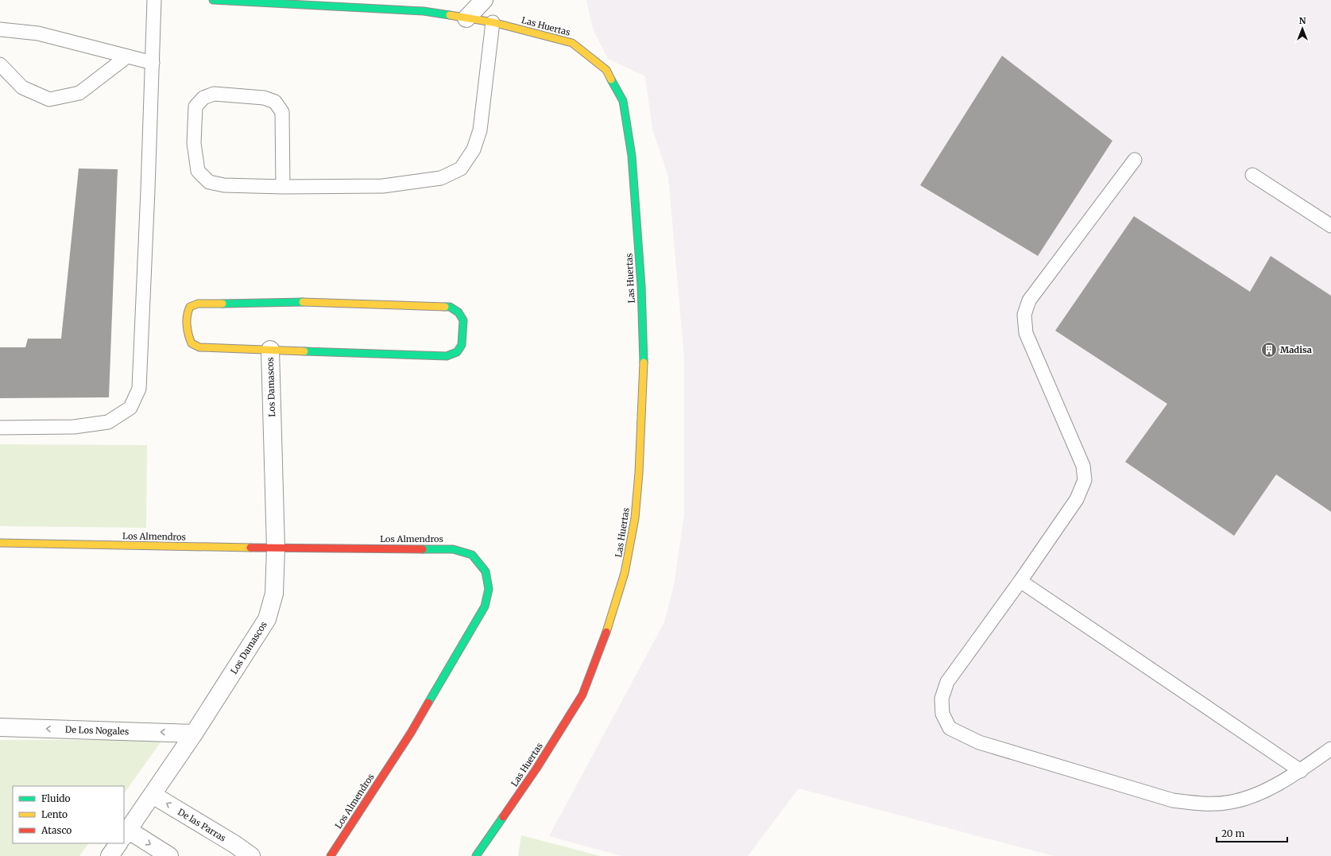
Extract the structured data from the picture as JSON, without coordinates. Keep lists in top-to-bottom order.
{
  "streets": {
    "street": [
      "Las Huertas",
      "Los Damascos",
      "Los Almendros",
      "De Los Nogales",
      "De las Parras"
    ]
  },
  "crossings": [
    ["Los Damascos", "Los Almendros"],
    ["Los Damascos", "De Los Nogales"],
    ["Los Damascos", "De las Parras"]
  ],
  "one_way": ["De Los Nogales"],
  "places": {
    "building": ["Madisa"]
  },
  "legend": ["Fluido", "Lento", "Atasco"],
  "scale_bar": "20 m",
  "north": "top"
}
